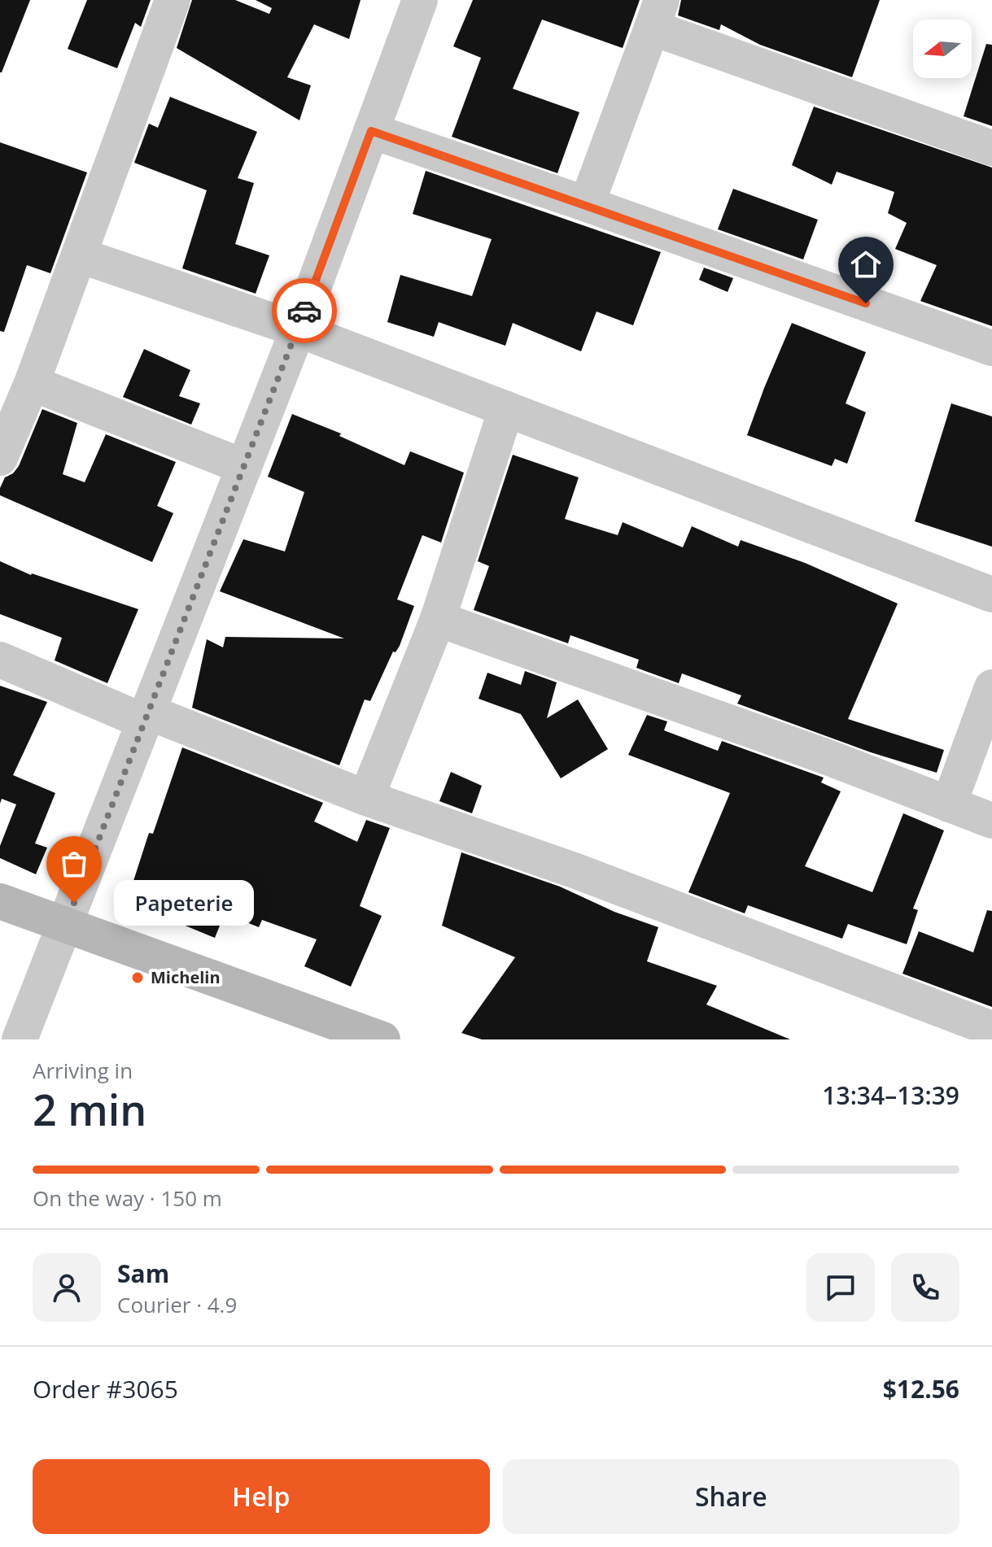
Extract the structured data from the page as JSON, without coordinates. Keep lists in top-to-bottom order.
{
  "places": ["Papeterie", "Michelin"],
  "north": "left",
  "page": {
    "bubble": "Papeterie",
    "heading": ["2 min", "Arriving in", "13:34–13:39"],
    "panel": [
      "Sam",
      "Courier · 4.9",
      "Order #3065",
      "$12.56"
    ],
    "bar": "On the way · 150 m",
    "buttons": ["Help", "Share"]
  }
}
